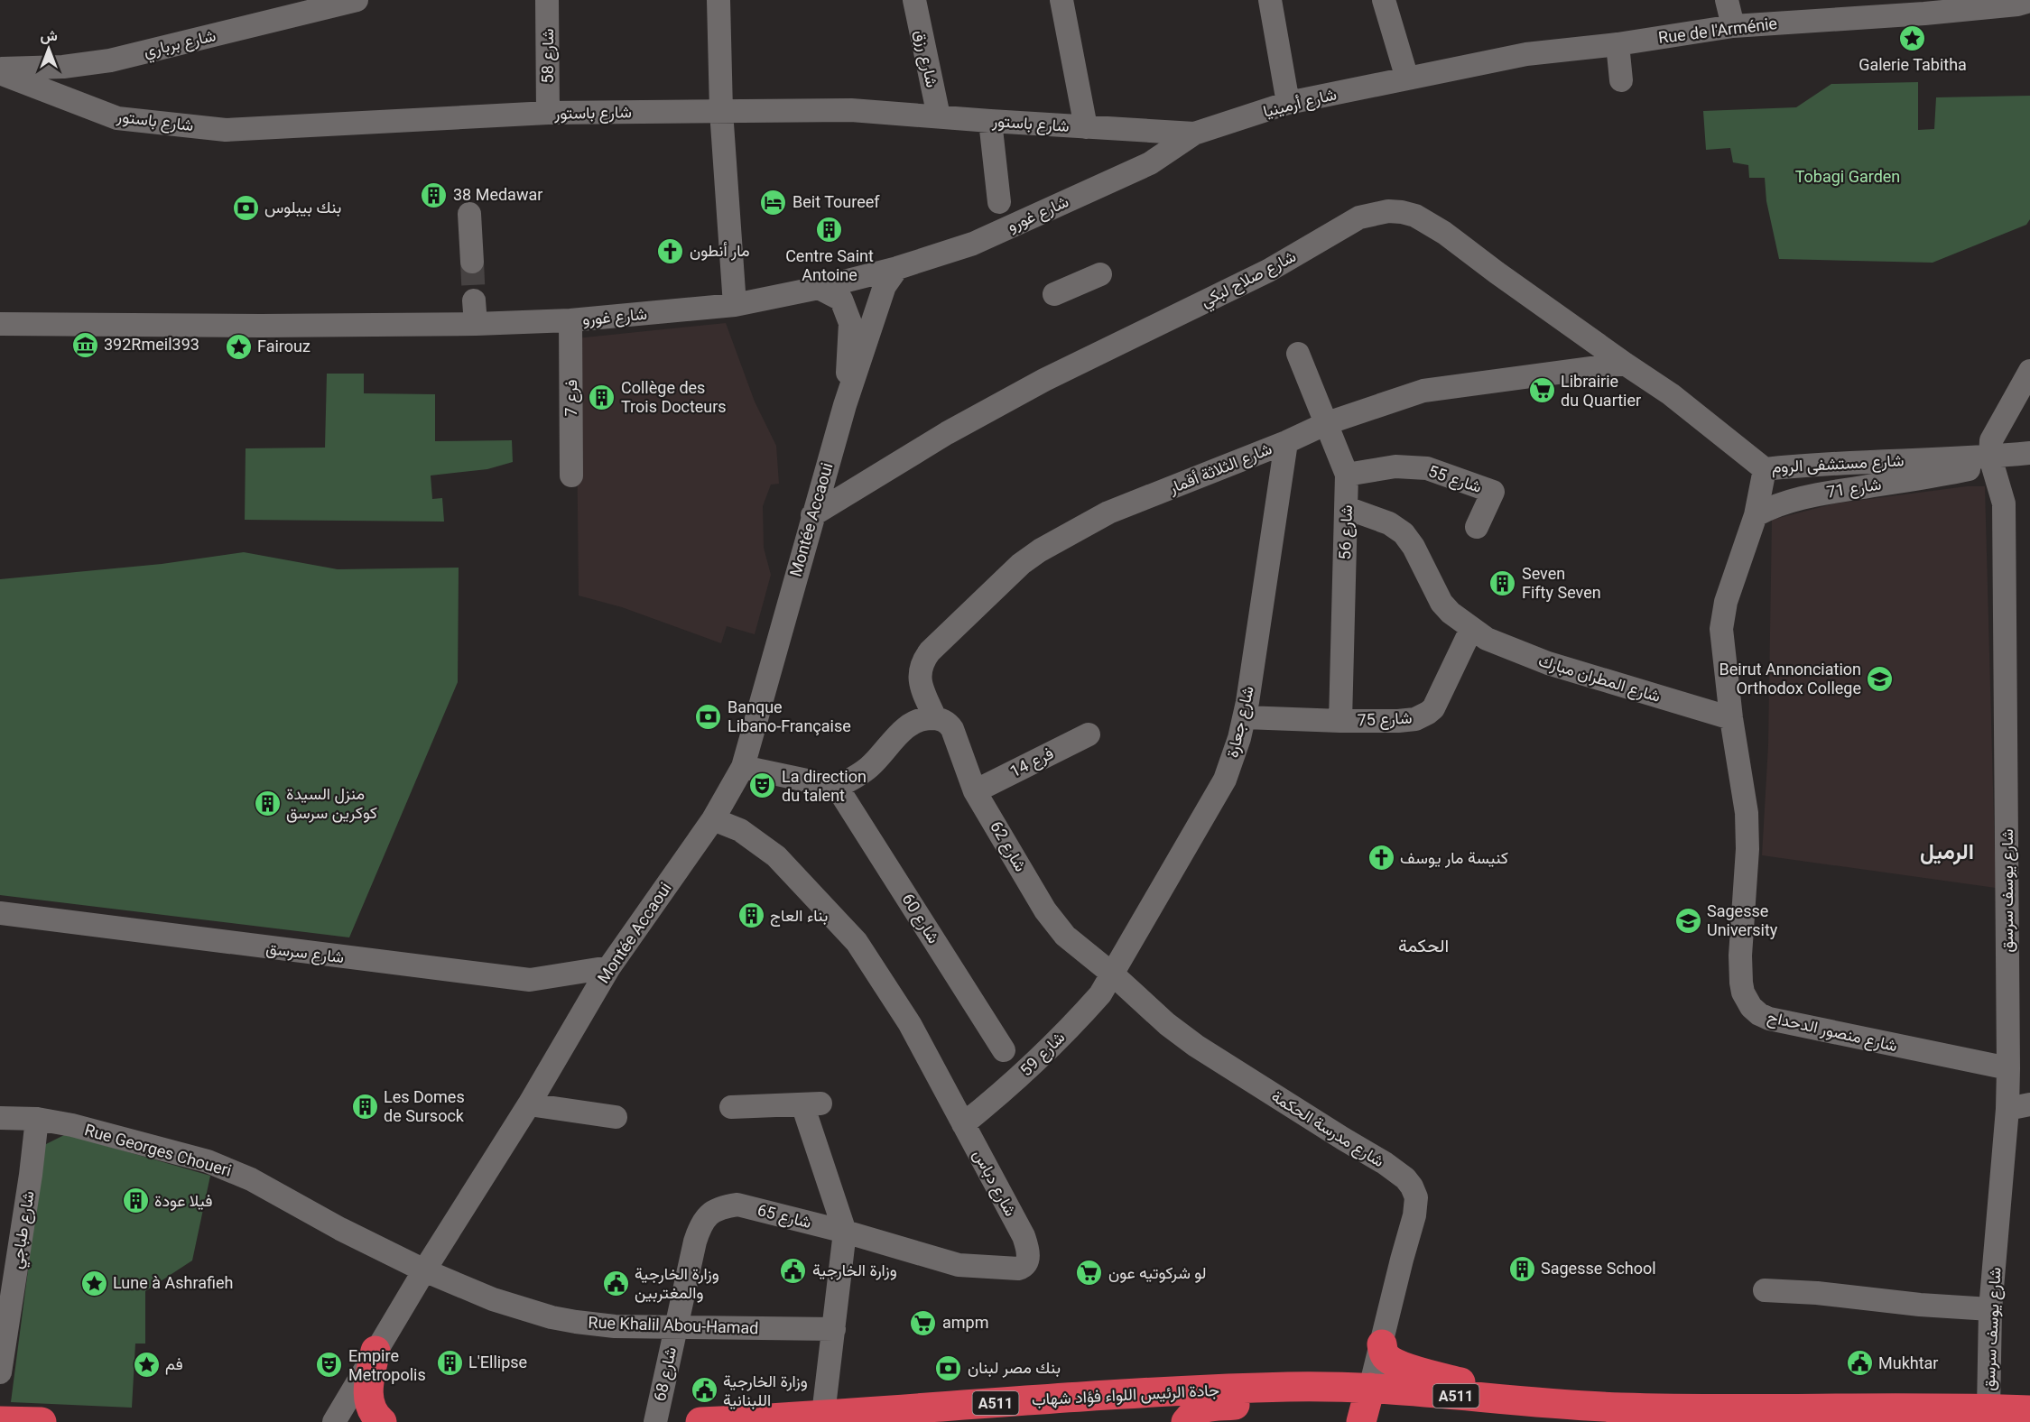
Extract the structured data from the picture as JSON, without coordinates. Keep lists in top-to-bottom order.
{
  "streets": {
    "highway": ["جادة الرئيس اللواء فؤاد شهاب", "A511"],
    "street": [
      "Rue de l'Arménie",
      "شارع برباري",
      "شارع 58",
      "شارع رزق",
      "شارع أرمينيا",
      "شارع باستور",
      "شارع غورو",
      "شارع صلاح لبكي",
      "فرع 7",
      "شارع مستشفى الروم",
      "شارع الثلاثة أقمار",
      "شارع 55",
      "شارع 71",
      "Montée Accaoui",
      "شارع 56",
      "شارع المطران مبارك",
      "شارع 75",
      "شارع جعارة",
      "فرع 14",
      "شارع 62",
      "شارع يوسف سرسق",
      "شارع 60",
      "شارع سرسق",
      "شارع منصور الدحداح",
      "شارع 59",
      "شارع مدرسة الحكمة",
      "Rue Georges Choueri",
      "شارع دباس",
      "شارع 65",
      "شارع طباجي",
      "Rue Khalil Abou-Hamad",
      "شارع 68"
    ]
  },
  "crossings": [
    ["Rue de l'Arménie", "شارع أرمينيا"],
    ["شارع 58", "شارع باستور"],
    ["شارع رزق", "شارع باستور"],
    ["شارع أرمينيا", "شارع باستور"],
    ["شارع أرمينيا", "شارع غورو"],
    ["شارع باستور", "شارع غورو"],
    ["شارع غورو", "فرع 7"],
    ["شارع غورو", "Montée Accaoui"],
    ["شارع صلاح لبكي", "شارع مستشفى الروم"],
    ["شارع صلاح لبكي", "شارع الثلاثة أقمار"],
    ["شارع صلاح لبكي", "Montée Accaoui"],
    ["شارع مستشفى الروم", "شارع يوسف سرسق"],
    ["شارع مستشفى الروم", "شارع منصور الدحداح"],
    ["شارع الثلاثة أقمار", "شارع 56"],
    ["شارع الثلاثة أقمار", "شارع جعارة"],
    ["شارع الثلاثة أقمار", "شارع 62"],
    ["شارع 55", "شارع 56"],
    ["شارع 71", "شارع يوسف سرسق"],
    ["شارع 71", "شارع منصور الدحداح"],
    ["Montée Accaoui", "شارع سرسق"],
    ["Montée Accaoui", "Rue Georges Choueri"],
    ["Montée Accaoui", "شارع دباس"],
    ["Montée Accaoui", "Rue Khalil Abou-Hamad"],
    ["شارع 56", "شارع المطران مبارك"],
    ["شارع 56", "شارع 75"],
    ["شارع المطران مبارك", "شارع 75"],
    ["شارع المطران مبارك", "شارع منصور الدحداح"],
    ["شارع 75", "شارع جعارة"],
    ["شارع جعارة", "شارع 62"],
    ["شارع جعارة", "شارع 59"],
    ["شارع جعارة", "شارع مدرسة الحكمة"],
    ["فرع 14", "شارع 62"],
    ["شارع 62", "شارع 59"],
    ["شارع 62", "شارع مدرسة الحكمة"],
    ["شارع يوسف سرسق", "شارع منصور الدحداح"],
    ["شارع يوسف سرسق", "A511"],
    ["شارع 59", "شارع مدرسة الحكمة"],
    ["شارع 59", "شارع دباس"],
    ["شارع مدرسة الحكمة", "جادة الرئيس اللواء فؤاد شهاب"],
    ["شارع مدرسة الحكمة", "A511"],
    ["Rue Georges Choueri", "شارع طباجي"],
    ["Rue Georges Choueri", "Rue Khalil Abou-Hamad"],
    ["شارع دباس", "شارع 65"],
    ["شارع 65", "Rue Khalil Abou-Hamad"],
    ["شارع 65", "شارع 68"],
    ["Rue Khalil Abou-Hamad", "شارع 68"],
    ["جادة الرئيس اللواء فؤاد شهاب", "A511"]
  ],
  "districts": ["الرميل", "الحكمة"],
  "parks": ["Tobagi Garden"],
  "places": {
    "place": [
      "Galerie Tabitha",
      "Fairouz",
      "Lune à Ashrafieh",
      "فم"
    ],
    "building": [
      "38 Medawar",
      "Centre Saint Antoine",
      "Collège des Trois Docteurs",
      "Seven Fifty Seven",
      "منزل السيدة كوكرين سرسق",
      "بناء العاج",
      "Les Domes de Sursock",
      "فيلا عودة",
      "Sagesse School",
      "L'Ellipse"
    ],
    "hotel": ["Beit Toureef"],
    "bank": ["بنك بيبلوس", "Banque Libano-Française", "بنك مصر لبنان"],
    "church": ["مار أنطون", "كنيسة مار يوسف"],
    "museum": ["392Rmeil393"],
    "supermarket": ["Librairie du Quartier", "لو شركوتيه عون", "ampm"],
    "school or university": ["Beirut Annonciation Orthodox College", "Sagesse University"],
    "theatre": ["La direction du talent", "Empire Metropolis"],
    "public building": [
      "وزارة الخارجية",
      "وزارة الخارجية والمغتربين",
      "Mukhtar",
      "وزارة الخارجية اللبنانية"
    ]
  },
  "north": "top"
}
